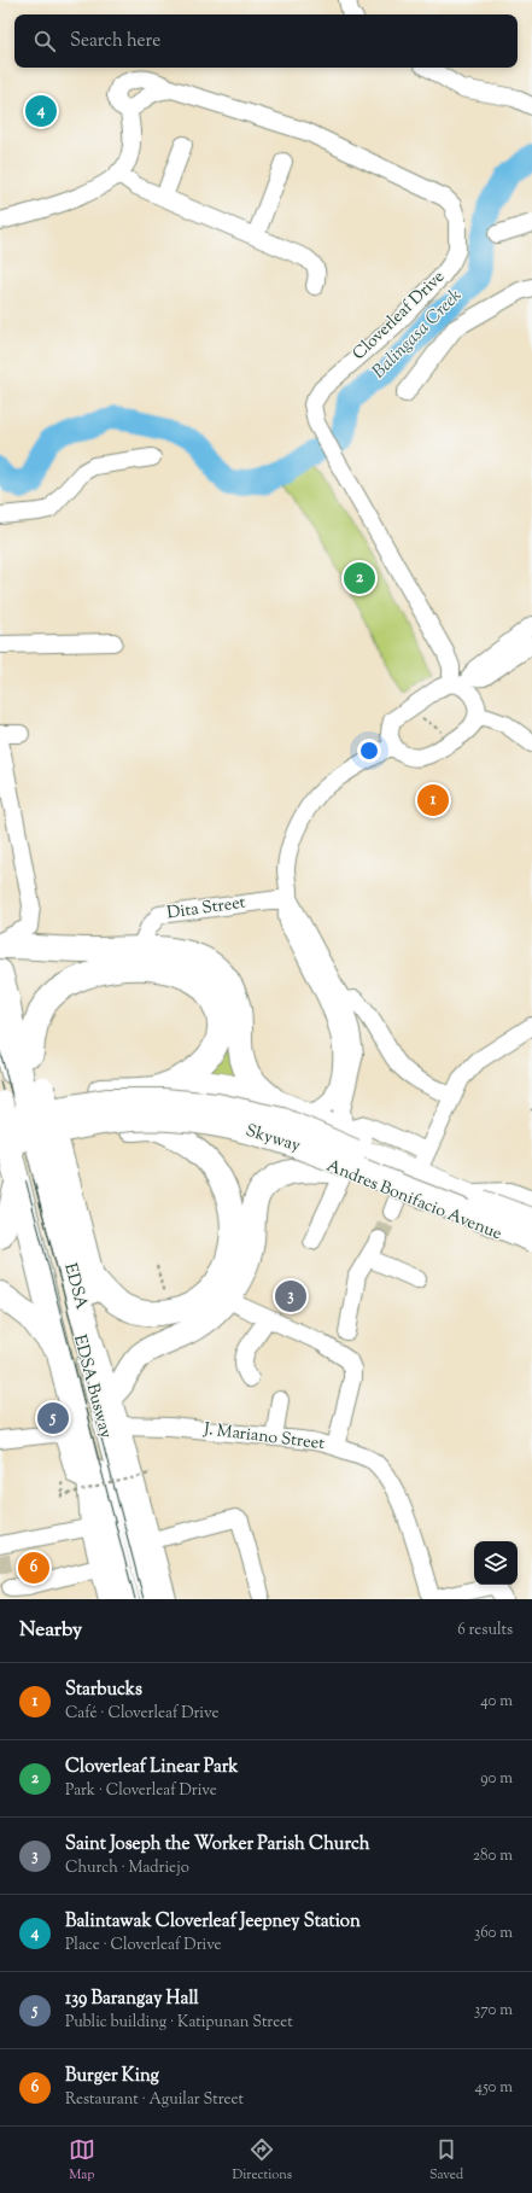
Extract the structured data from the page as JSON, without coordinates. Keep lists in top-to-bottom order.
{
  "streets": {
    "highway": ["Skyway", "EDSA"],
    "main road": ["Andres Bonifacio Avenue"],
    "street": [
      "Cloverleaf Drive",
      "Dita Street",
      "EDSA Busway",
      "J. Mariano Street"
    ]
  },
  "crossings": [
    ["Skyway", "Andres Bonifacio Avenue"],
    ["Skyway", "EDSA"],
    ["EDSA", "EDSA Busway"]
  ],
  "water": ["Balingasa Creek"],
  "page": {
    "search": "Search here",
    "pins": [
      "4",
      "2",
      "1",
      "3",
      "5",
      "6"
    ],
    "heading": ["Nearby", "6 results"],
    "list": [
      {
        "mark": "1",
        "name": "Starbucks",
        "note": "Café · Cloverleaf Drive",
        "value": "40 m"
      },
      {
        "mark": "2",
        "name": "Cloverleaf Linear Park",
        "note": "Park · Cloverleaf Drive",
        "value": "90 m"
      },
      {
        "mark": "3",
        "name": "Saint Joseph the Worker Parish Church",
        "note": "Church · Madriejo",
        "value": "280 m"
      },
      {
        "mark": "4",
        "name": "Balintawak Cloverleaf Jeepney Station",
        "note": "Place · Cloverleaf Drive",
        "value": "360 m"
      },
      {
        "mark": "5",
        "name": "139 Barangay Hall",
        "note": "Public building · Katipunan Street",
        "value": "370 m"
      },
      {
        "mark": "6",
        "name": "Burger King",
        "note": "Restaurant · Aguilar Street",
        "value": "450 m"
      }
    ],
    "nav": ["Map", "Directions", "Saved"]
  }
}
